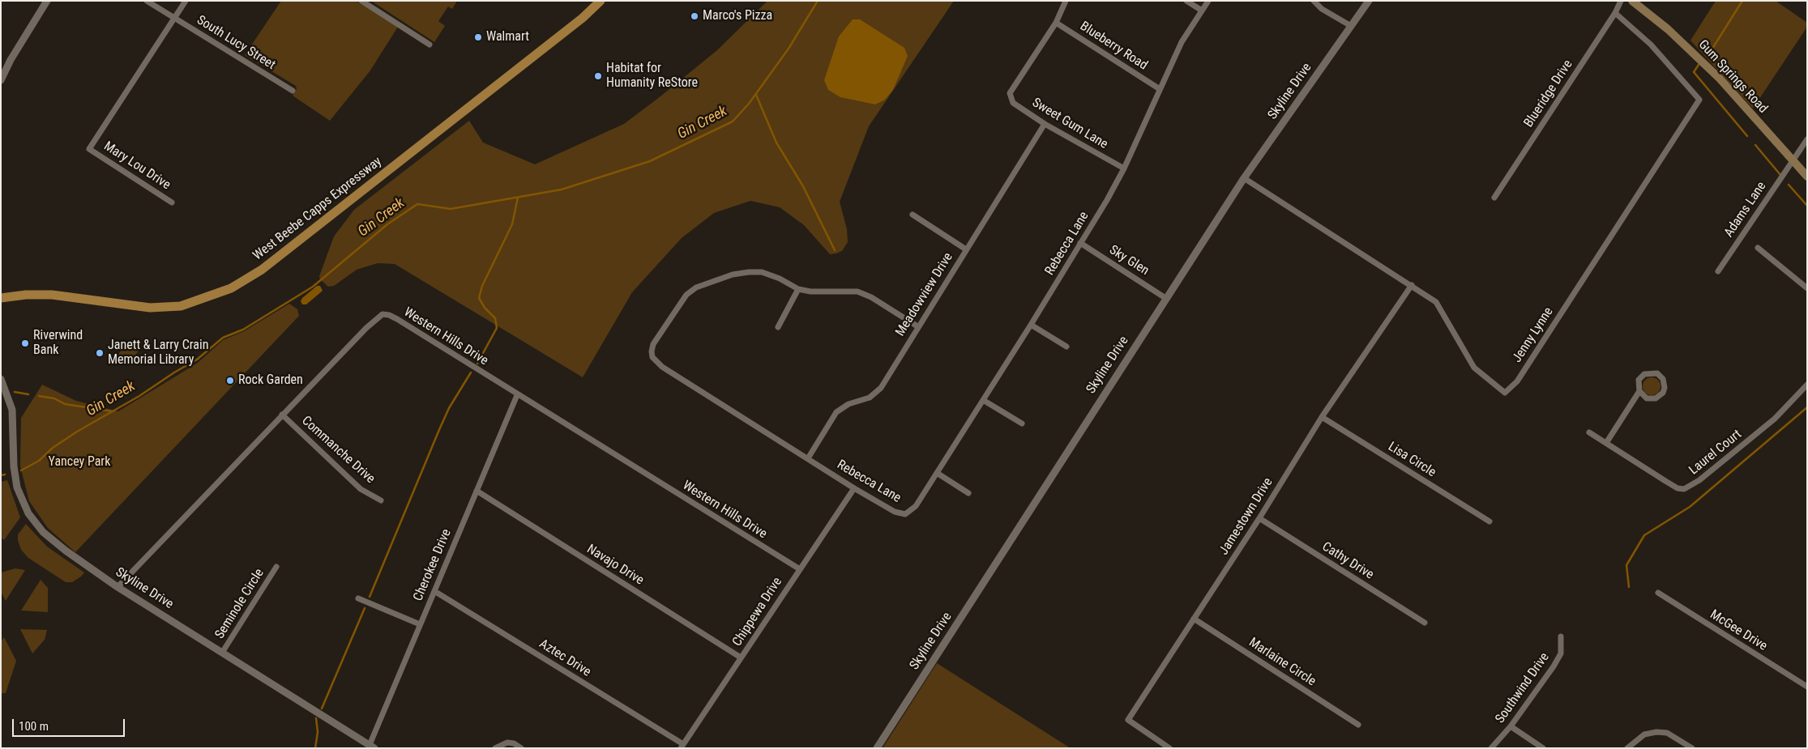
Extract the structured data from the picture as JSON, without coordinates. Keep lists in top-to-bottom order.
{
  "streets": {
    "main road": ["Gum Springs Road", "West Beebe Capps Expressway"],
    "street": [
      "South Lucy Street",
      "Blueberry Road",
      "Skyline Drive",
      "Blueridge Drive",
      "Sweet Gum Lane",
      "Mary Lou Drive",
      "Adams Lane",
      "Rebecca Lane",
      "Sky Glen",
      "Meadowview Drive",
      "Jenny Lynne",
      "Western Hills Drive",
      "Commanche Drive",
      "Laurel Court",
      "Lisa Circle",
      "Jamestown Drive",
      "Cathy Drive",
      "Cherokee Drive",
      "Navajo Drive",
      "Seminole Circle",
      "Chippewa Drive",
      "McGee Drive",
      "Aztec Drive",
      "Marlaine Circle",
      "Southwind Drive"
    ]
  },
  "crossings": [
    ["South Lucy Street", "Mary Lou Drive"],
    ["Blueberry Road", "Sweet Gum Lane"],
    ["Blueberry Road", "Rebecca Lane"],
    ["Gum Springs Road", "Adams Lane"],
    ["Skyline Drive", "Sky Glen"],
    ["Skyline Drive", "Jenny Lynne"],
    ["Skyline Drive", "Western Hills Drive"],
    ["Skyline Drive", "Cherokee Drive"],
    ["Skyline Drive", "Seminole Circle"],
    ["Blueridge Drive", "Jenny Lynne"],
    ["Sweet Gum Lane", "Rebecca Lane"],
    ["Sweet Gum Lane", "Meadowview Drive"],
    ["Rebecca Lane", "Sky Glen"],
    ["Rebecca Lane", "Meadowview Drive"],
    ["Rebecca Lane", "Chippewa Drive"],
    ["Jenny Lynne", "Jamestown Drive"],
    ["Western Hills Drive", "Commanche Drive"],
    ["Western Hills Drive", "Cherokee Drive"],
    ["Western Hills Drive", "Chippewa Drive"],
    ["Lisa Circle", "Jamestown Drive"],
    ["Jamestown Drive", "Cathy Drive"],
    ["Jamestown Drive", "Marlaine Circle"],
    ["Cherokee Drive", "Navajo Drive"],
    ["Cherokee Drive", "Aztec Drive"],
    ["Navajo Drive", "Chippewa Drive"],
    ["Chippewa Drive", "Aztec Drive"]
  ],
  "water": ["Gin Creek"],
  "parks": ["Yancey Park"],
  "places": [
    "Marco's Pizza",
    "Walmart",
    "Habitat for Humanity ReStore",
    "Riverwind Bank",
    "Janett & Larry Crain Memorial Library",
    "Rock Garden"
  ],
  "scale_bar": "100 m"
}
